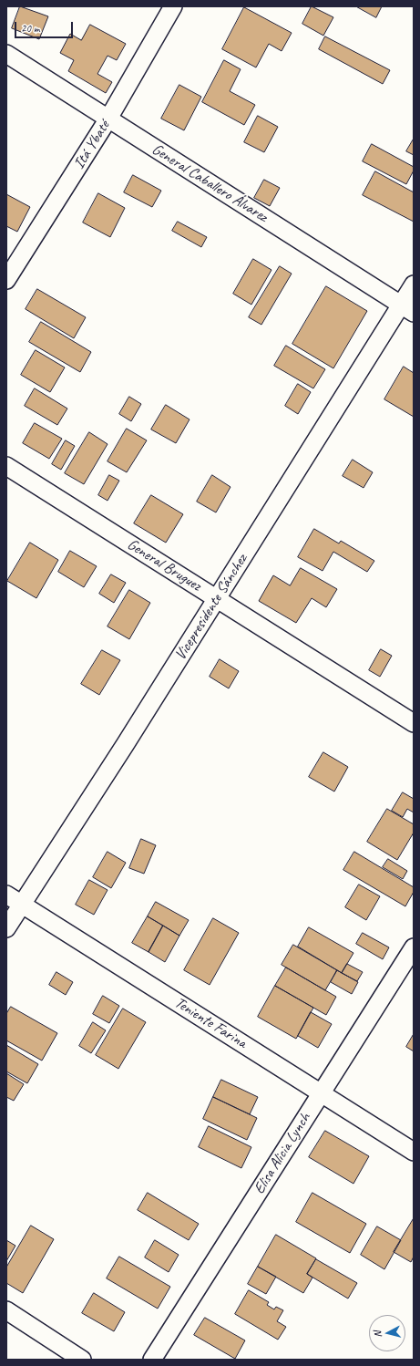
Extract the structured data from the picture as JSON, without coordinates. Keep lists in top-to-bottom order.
{
  "streets": {
    "street": [
      "Itá Ybaté",
      "General Caballero Álvarez",
      "General Bruguez",
      "Vicepresidente Sánchez",
      "Teniente Farina",
      "Elisa Alicia Lynch"
    ]
  },
  "crossings": [
    ["Itá Ybaté", "General Caballero Álvarez"],
    ["General Caballero Álvarez", "Vicepresidente Sánchez"],
    ["General Bruguez", "Vicepresidente Sánchez"],
    ["Vicepresidente Sánchez", "Teniente Farina"],
    ["Teniente Farina", "Elisa Alicia Lynch"]
  ],
  "scale_bar": "20 m",
  "north": "left"
}
